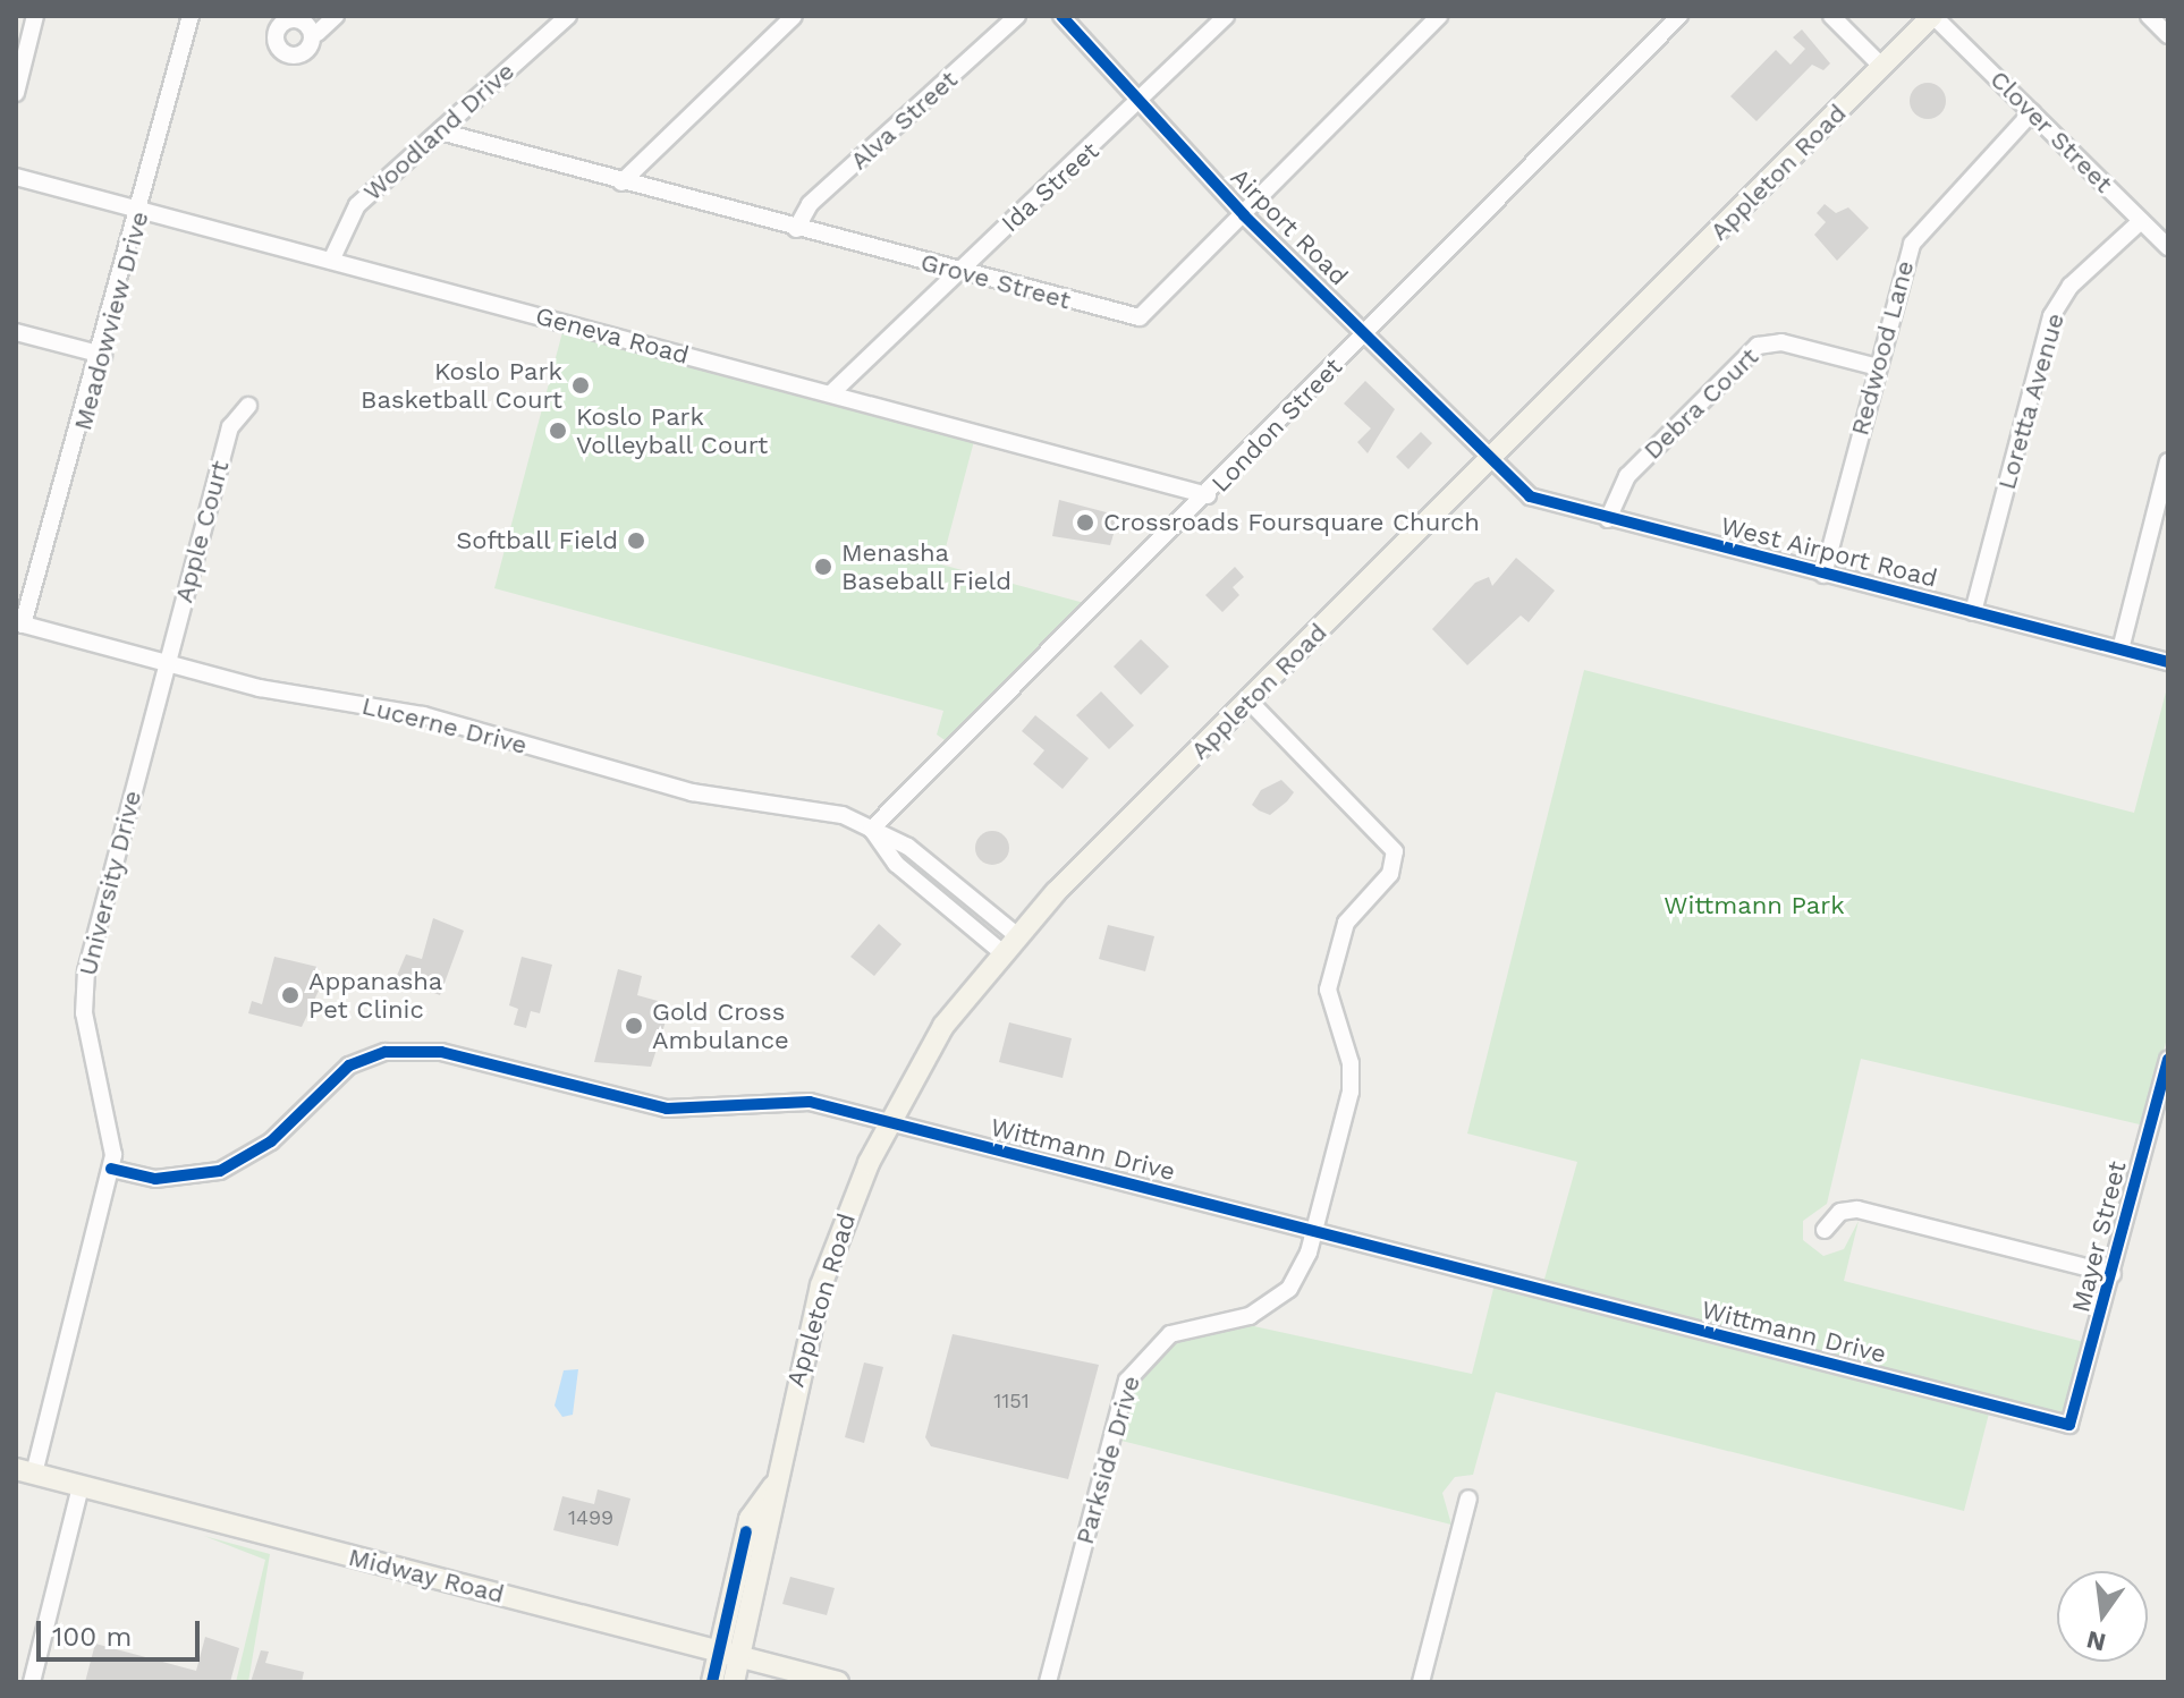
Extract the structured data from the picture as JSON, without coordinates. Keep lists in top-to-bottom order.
{
  "streets": {
    "main road": ["Appleton Road", "Midway Road"],
    "street": [
      "Alva Street",
      "Woodland Drive",
      "Clover Street",
      "Ida Street",
      "Airport Road",
      "Grove Street",
      "Meadowview Drive",
      "Geneva Road",
      "Redwood Lane",
      "Loretta Avenue",
      "Debra Court",
      "London Street",
      "Apple Court",
      "West Airport Road",
      "Lucerne Drive",
      "University Drive",
      "Wittmann Drive",
      "Mayer Street",
      "Parkside Drive"
    ]
  },
  "crossings": [
    ["Alva Street", "Grove Street"],
    ["Woodland Drive", "Grove Street"],
    ["Woodland Drive", "Geneva Road"],
    ["Clover Street", "Appleton Road"],
    ["Clover Street", "Redwood Lane"],
    ["Clover Street", "Loretta Avenue"],
    ["Appleton Road", "Airport Road"],
    ["Appleton Road", "West Airport Road"],
    ["Appleton Road", "Lucerne Drive"],
    ["Appleton Road", "Wittmann Drive"],
    ["Appleton Road", "Parkside Drive"],
    ["Appleton Road", "Midway Road"],
    ["Ida Street", "Airport Road"],
    ["Ida Street", "Grove Street"],
    ["Ida Street", "Geneva Road"],
    ["Airport Road", "Grove Street"],
    ["Airport Road", "London Street"],
    ["Airport Road", "West Airport Road"],
    ["Meadowview Drive", "Geneva Road"],
    ["Meadowview Drive", "Lucerne Drive"],
    ["Geneva Road", "London Street"],
    ["Redwood Lane", "Debra Court"],
    ["Redwood Lane", "West Airport Road"],
    ["Loretta Avenue", "West Airport Road"],
    ["Debra Court", "West Airport Road"],
    ["London Street", "Lucerne Drive"],
    ["Apple Court", "Lucerne Drive"],
    ["Apple Court", "University Drive"],
    ["Lucerne Drive", "University Drive"],
    ["University Drive", "Wittmann Drive"],
    ["University Drive", "Midway Road"],
    ["Wittmann Drive", "Mayer Street"],
    ["Wittmann Drive", "Parkside Drive"]
  ],
  "parks": ["Wittmann Park"],
  "places": [
    "Koslo Park Basketball Court",
    "Koslo Park Volleyball Court",
    "Crossroads Foursquare Church",
    "Softball Field",
    "Menasha Baseball Field",
    "Appanasha Pet Clinic",
    "Gold Cross Ambulance"
  ],
  "house_numbers": ["1151", "1499"],
  "scale_bar": "100 m",
  "north": "bottom"
}
